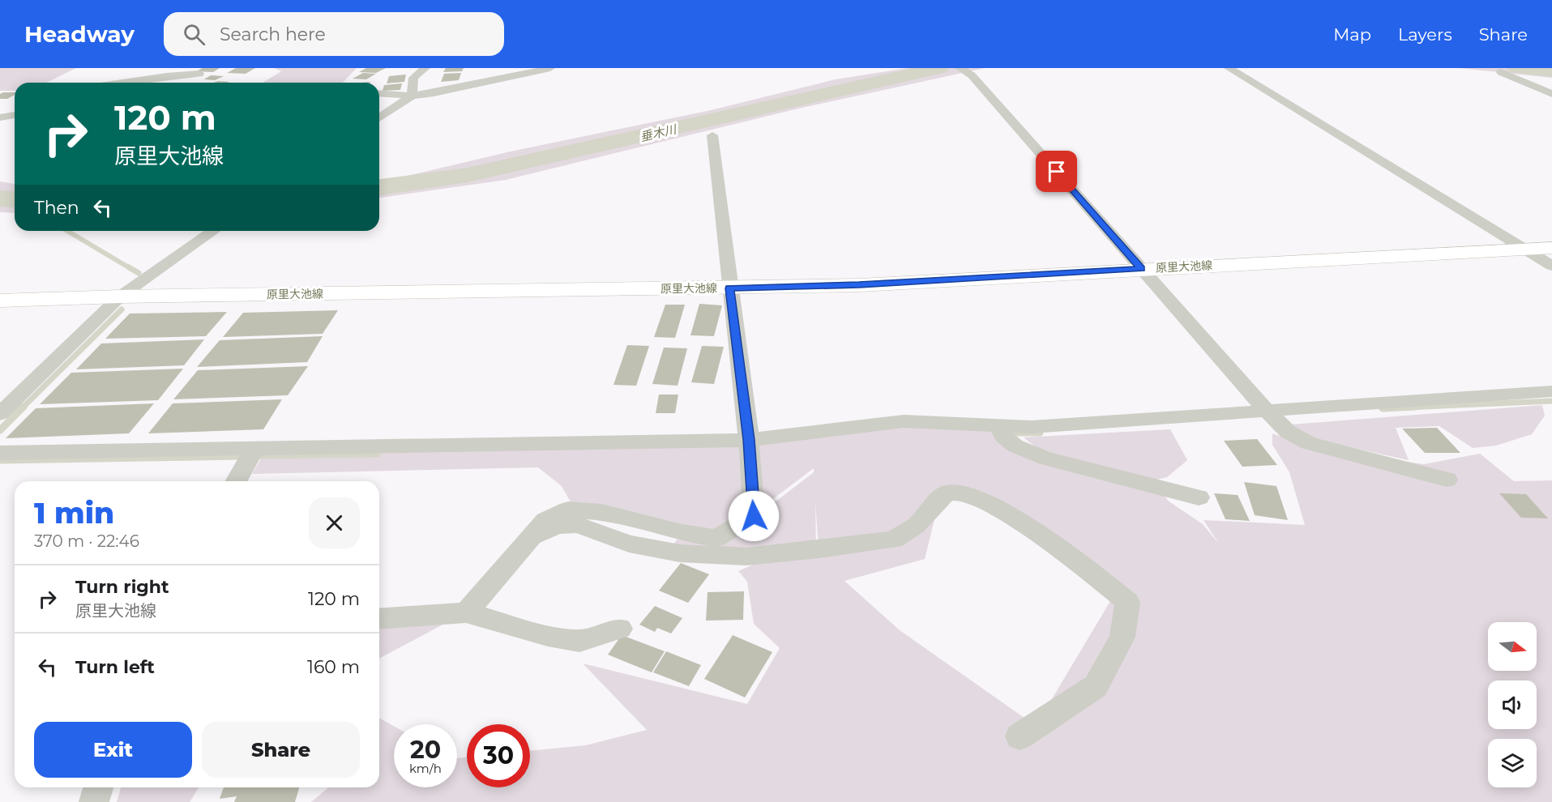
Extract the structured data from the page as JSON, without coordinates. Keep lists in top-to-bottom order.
{
  "streets": {
    "main road": ["原里大池線"]
  },
  "water": ["垂木川"],
  "north": "right",
  "page": {
    "header": "Headway",
    "search": "Search here",
    "nav": ["Map", "Layers", "Share"],
    "turn": ["120 m", "原里大池線"],
    "then": "Then",
    "heading": ["1 min", "370 m · 22:46"],
    "list": [
      {
        "name": "Turn right",
        "note": "原里大池線",
        "value": "120 m"
      },
      {
        "name": "Turn left",
        "value": "160 m"
      }
    ],
    "buttons": ["Exit", "Share"],
    "speed": "20 km/h",
    "limit": "30"
  }
}
